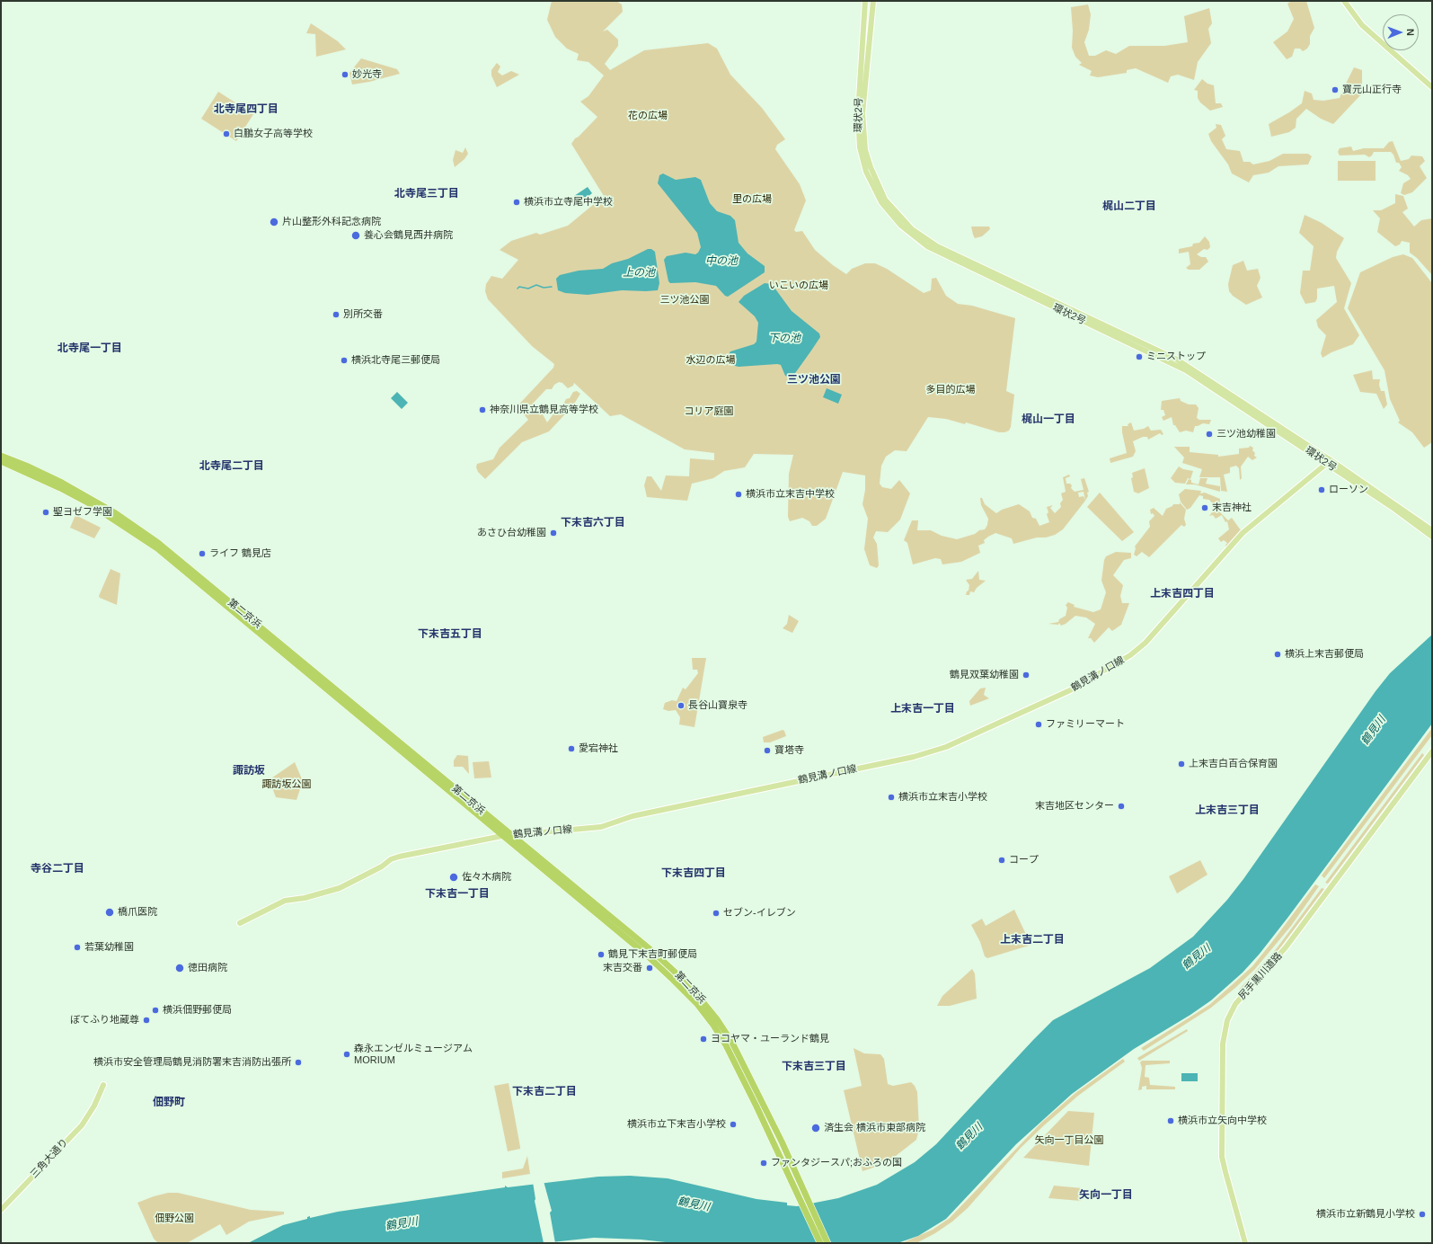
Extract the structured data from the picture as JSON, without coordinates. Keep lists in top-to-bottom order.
{
  "streets": {
    "highway": ["第二京浜"],
    "main road": [
      "環状2号",
      "鶴見溝ノ口線",
      "尻手黒川道路",
      "三角大通り"
    ]
  },
  "crossings": [
    ["環状2号", "鶴見溝ノ口線"],
    ["第二京浜", "鶴見溝ノ口線"]
  ],
  "districts": [
    "北寺尾四丁目",
    "北寺尾三丁目",
    "梶山二丁目",
    "北寺尾一丁目",
    "三ツ池公園",
    "梶山一丁目",
    "北寺尾二丁目",
    "下末吉六丁目",
    "上末吉四丁目",
    "下末吉五丁目",
    "上末吉一丁目",
    "諏訪坂",
    "上末吉三丁目",
    "寺谷二丁目",
    "下末吉四丁目",
    "下末吉一丁目",
    "上末吉二丁目",
    "下末吉三丁目",
    "下末吉二丁目",
    "佃野町",
    "矢向一丁目"
  ],
  "water": [
    "中の池",
    "上の池",
    "下の池",
    "鶴見川"
  ],
  "parks": [
    "花の広場",
    "里の広場",
    "いこいの広場",
    "三ツ池公園",
    "水辺の広場",
    "多目的広場",
    "コリア庭園",
    "諏訪坂公園",
    "矢向一丁目公園",
    "佃野公園"
  ],
  "places": [
    "妙光寺",
    "寶元山正行寺",
    "白鵬女子高等学校",
    "横浜市立寺尾中学校",
    "片山整形外科記念病院",
    "養心会鶴見西井病院",
    "別所交番",
    "ミニストップ",
    "横浜北寺尾三郵便局",
    "神奈川県立鶴見高等学校",
    "三ツ池幼稚園",
    "ローソン",
    "横浜市立末吉中学校",
    "末吉神社",
    "聖ヨゼフ学園",
    "あさひ台幼稚園",
    "ライフ 鶴見店",
    "横浜上末吉郵便局",
    "鶴見双葉幼稚園",
    "長谷山寶泉寺",
    "ファミリーマート",
    "愛宕神社",
    "寶塔寺",
    "上末吉白百合保育園",
    "横浜市立末吉小学校",
    "末吉地区センター",
    "コープ",
    "佐々木病院",
    "橋爪医院",
    "セブン-イレブン",
    "若葉幼稚園",
    "鶴見下末吉町郵便局",
    "徳田病院",
    "末吉交番",
    "横浜佃野郵便局",
    "ぼてふり地蔵尊",
    "ヨコヤマ・ユーランド鶴見",
    "森永エンゼルミュージアム MORIUM",
    "横浜市安全管理局鶴見消防署末吉消防出張所",
    "横浜市立矢向中学校",
    "横浜市立下末吉小学校",
    "済生会 横浜市東部病院",
    "ファンタジースパ;おふろの国",
    "横浜市立新鶴見小学校"
  ],
  "north": "right"
}
